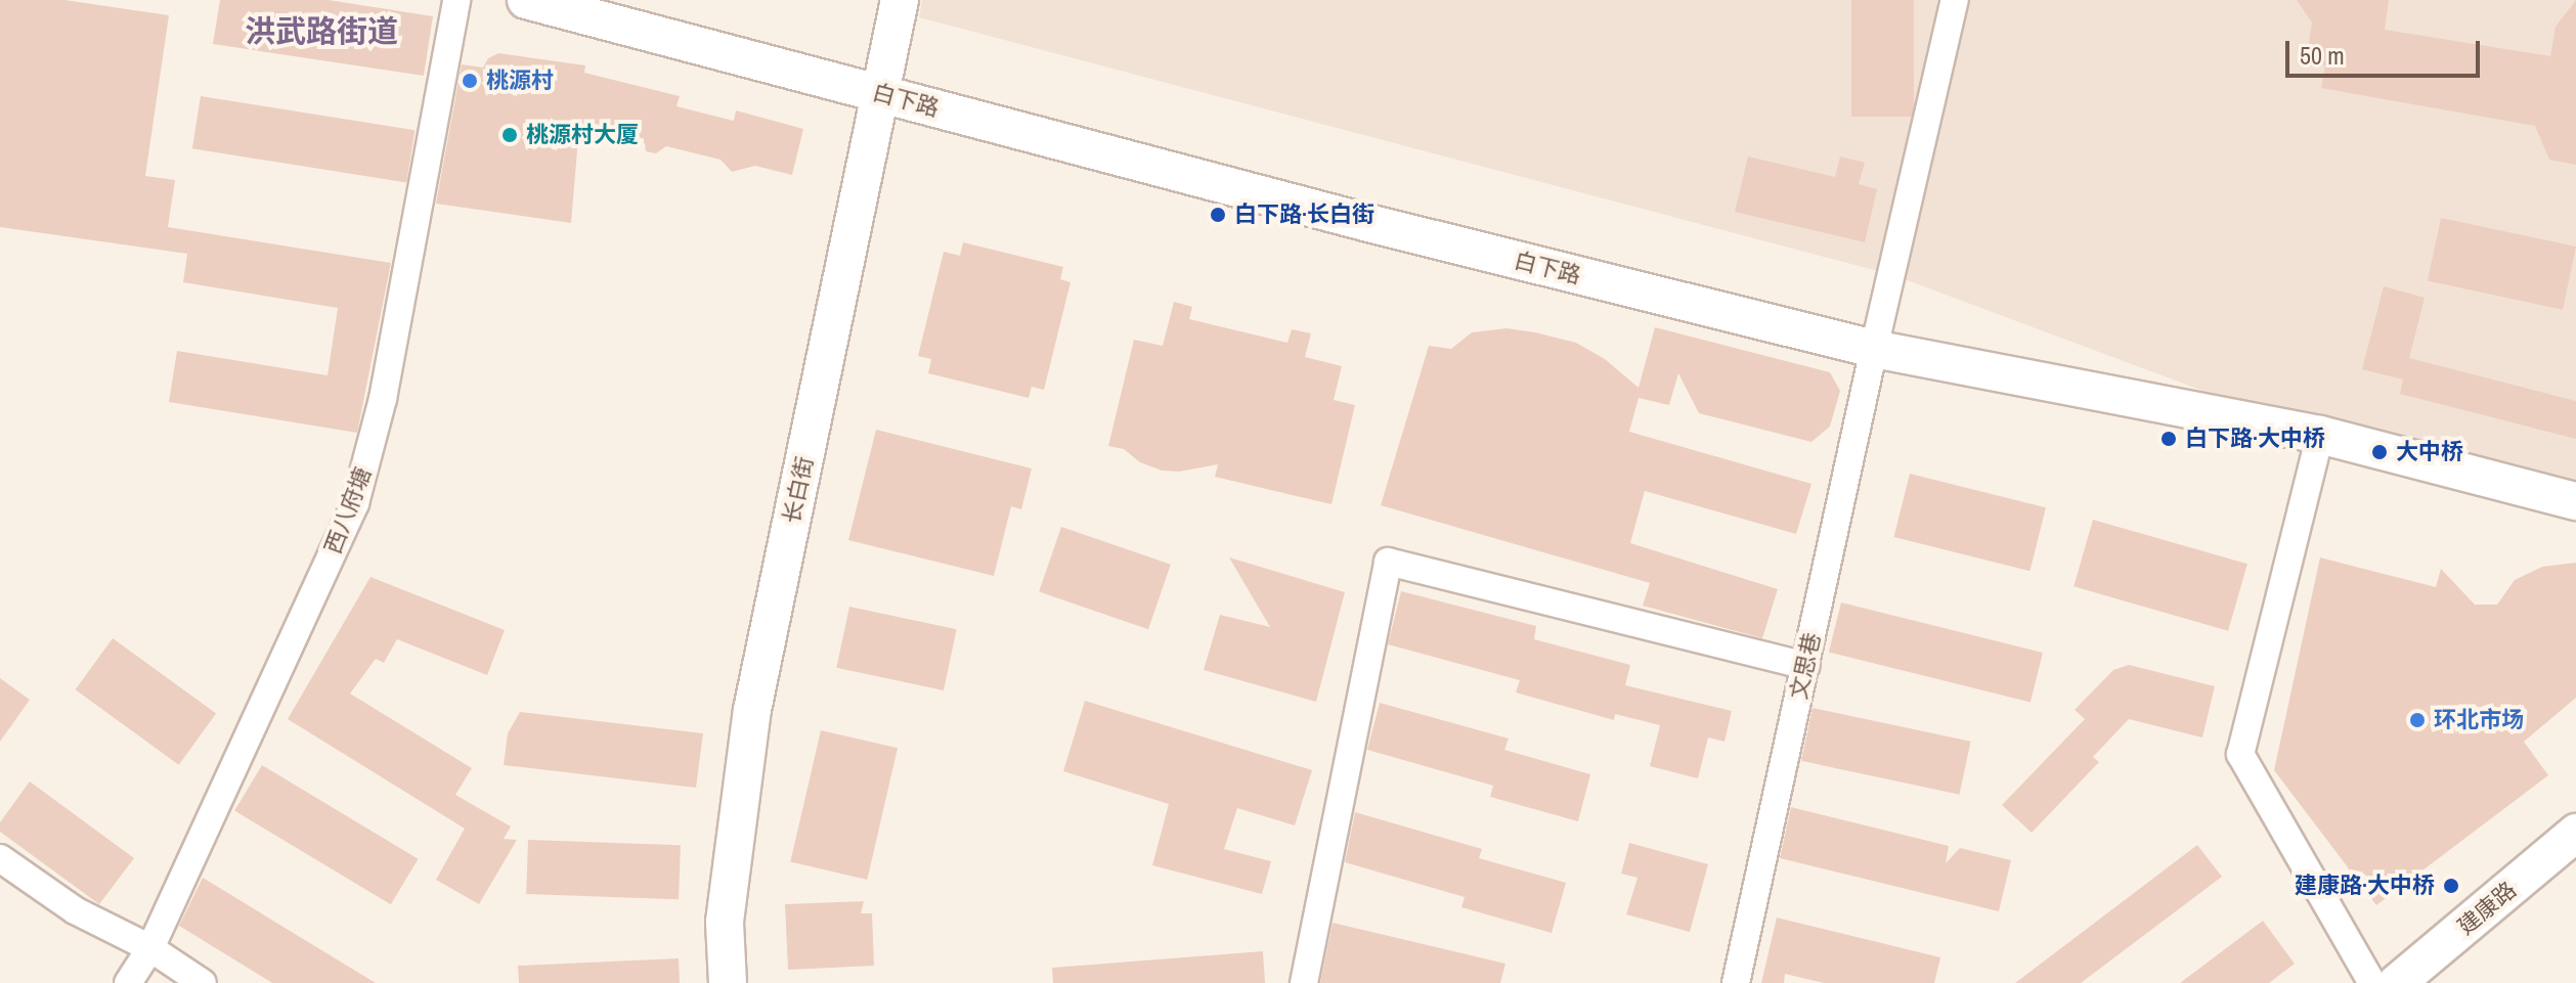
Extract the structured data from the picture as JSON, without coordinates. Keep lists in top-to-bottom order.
{
  "streets": {
    "main road": ["白下路", "长白街", "建康路"],
    "street": ["西八府塘", "文思巷"]
  },
  "crossings": [
    ["白下路", "长白街"],
    ["白下路", "文思巷"]
  ],
  "districts": ["洪武路街道"],
  "places": [
    "桃源村",
    "桃源村大厦",
    "白下路·长白街",
    "白下路·大中桥",
    "大中桥",
    "环北市场",
    "建康路·大中桥"
  ],
  "scale_bar": "50 m"
}
